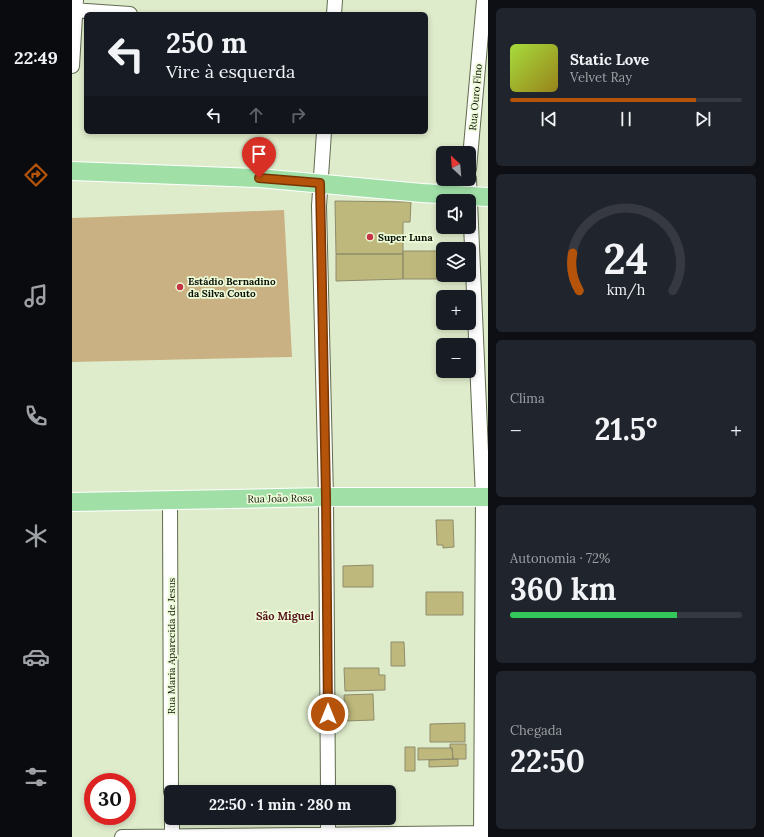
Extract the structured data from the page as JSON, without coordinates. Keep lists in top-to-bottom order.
{
  "streets": {
    "main road": ["Rua João Rosa"],
    "street": ["Rua Ouro Fino", "Rua Maria Aparecida de Jesus"]
  },
  "crossings": [
    ["Rua João Rosa", "Rua Maria Aparecida de Jesus"]
  ],
  "districts": ["São Miguel"],
  "places": ["Super Luna", "Estádio Bernadino da Silva Couto"],
  "north": "top left",
  "page": {
    "tabs": "22:49",
    "turn": ["250 m", "Vire à esquerda"],
    "song": ["Static Love", "Velvet Ray"],
    "map_buttons": ["+", "−"],
    "tile": [
      "Clima",
      ["Autonomia · 72%", "360 km"],
      ["Chegada", "22:50"]
    ],
    "heat": ["−", "21.5°", "+"],
    "limit": "30",
    "trip": "22:50 · 1 min · 280 m",
    "gauge": ["24", "km/h"]
  }
}
